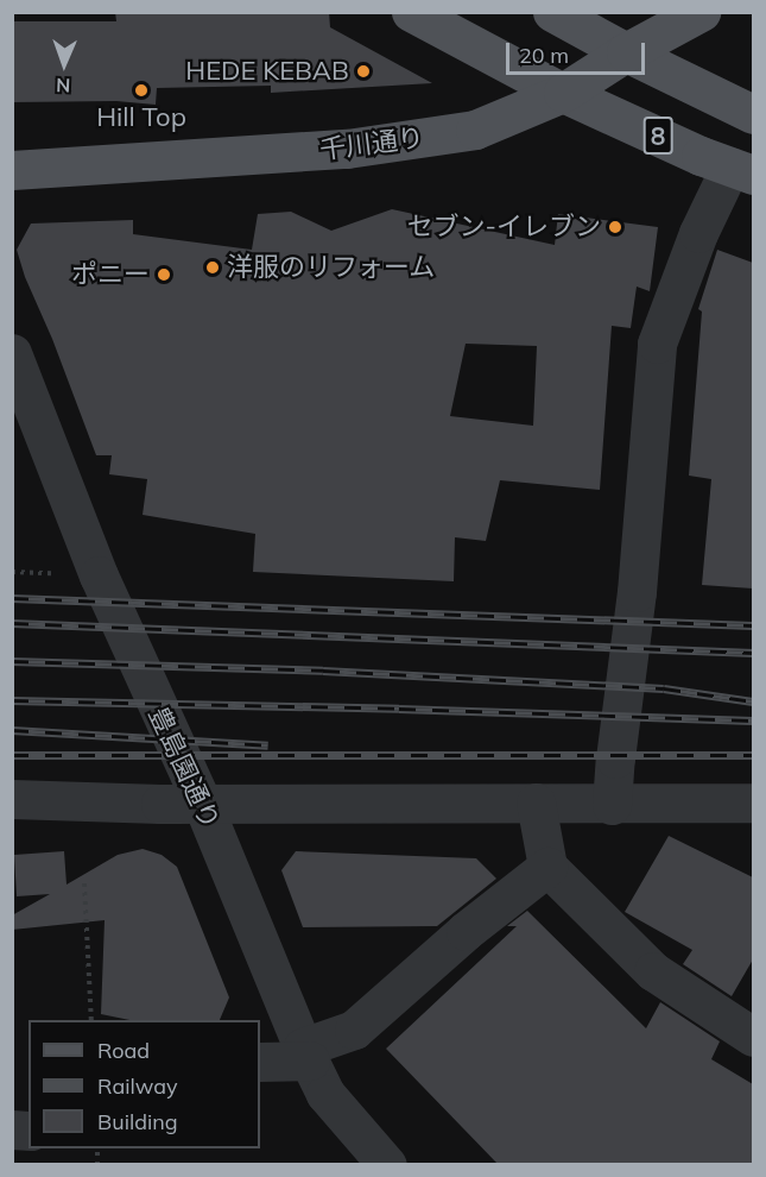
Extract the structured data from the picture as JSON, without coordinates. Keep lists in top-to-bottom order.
{
  "streets": {
    "main road": ["8", "千川通り"],
    "street": ["豊島園通り"]
  },
  "crossings": [
    ["8", "千川通り"]
  ],
  "places": [
    "HEDE KEBAB",
    "Hill Top",
    "セブン-イレブン",
    "洋服のリフォーム",
    "ポニー"
  ],
  "legend": ["Road", "Railway", "Building"],
  "scale_bar": "20 m",
  "north": "bottom"
}
